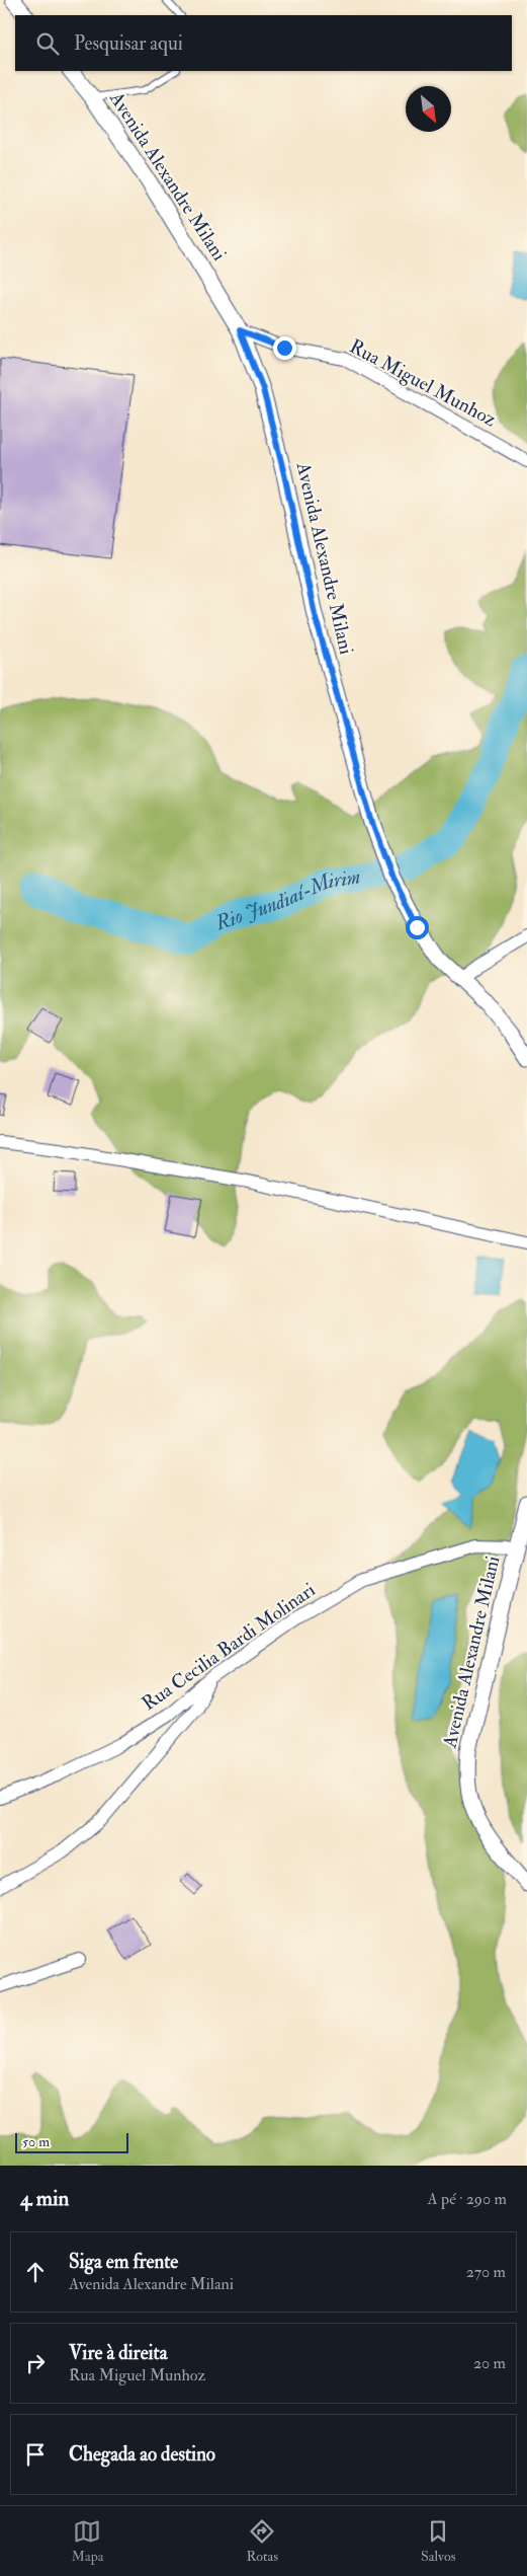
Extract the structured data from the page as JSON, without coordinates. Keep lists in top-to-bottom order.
{
  "streets": {
    "street": ["Avenida Alexandre Milani", "Rua Miguel Munhoz", "Rua Cecilia Bardi Molinari"]
  },
  "crossings": [
    ["Avenida Alexandre Milani", "Rua Miguel Munhoz"],
    ["Avenida Alexandre Milani", "Rua Cecilia Bardi Molinari"]
  ],
  "water": ["Rio Jundiaí-Mirim"],
  "scale_bar": "50 m",
  "north": "bottom right",
  "page": {
    "search": "Pesquisar aqui",
    "scale": "50 m",
    "heading": ["4 min", "A pé · 290 m"],
    "list": [
      ["Siga em frente", "Avenida Alexandre Milani", "270 m"],
      ["Vire à direita", "Rua Miguel Munhoz", "20 m"],
      "Chegada ao destino"
    ],
    "nav": ["Mapa", "Rotas", "Salvos"]
  }
}
